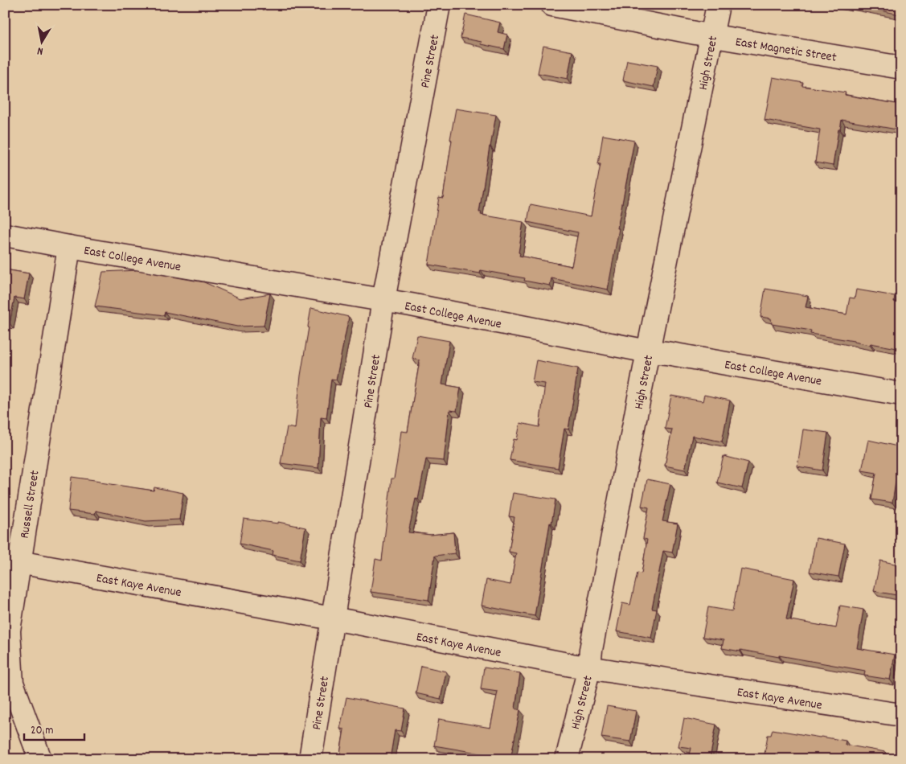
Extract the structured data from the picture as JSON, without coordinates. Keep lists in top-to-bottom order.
{
  "streets": {
    "street": [
      "East Magnetic Street",
      "Pine Street",
      "High Street",
      "East College Avenue",
      "Russell Street",
      "East Kaye Avenue"
    ]
  },
  "crossings": [
    ["East Magnetic Street", "High Street"],
    ["Pine Street", "East College Avenue"],
    ["Pine Street", "East Kaye Avenue"],
    ["High Street", "East College Avenue"],
    ["High Street", "East Kaye Avenue"],
    ["East College Avenue", "Russell Street"],
    ["Russell Street", "East Kaye Avenue"]
  ],
  "scale_bar": "20 m",
  "north": "bottom"
}
